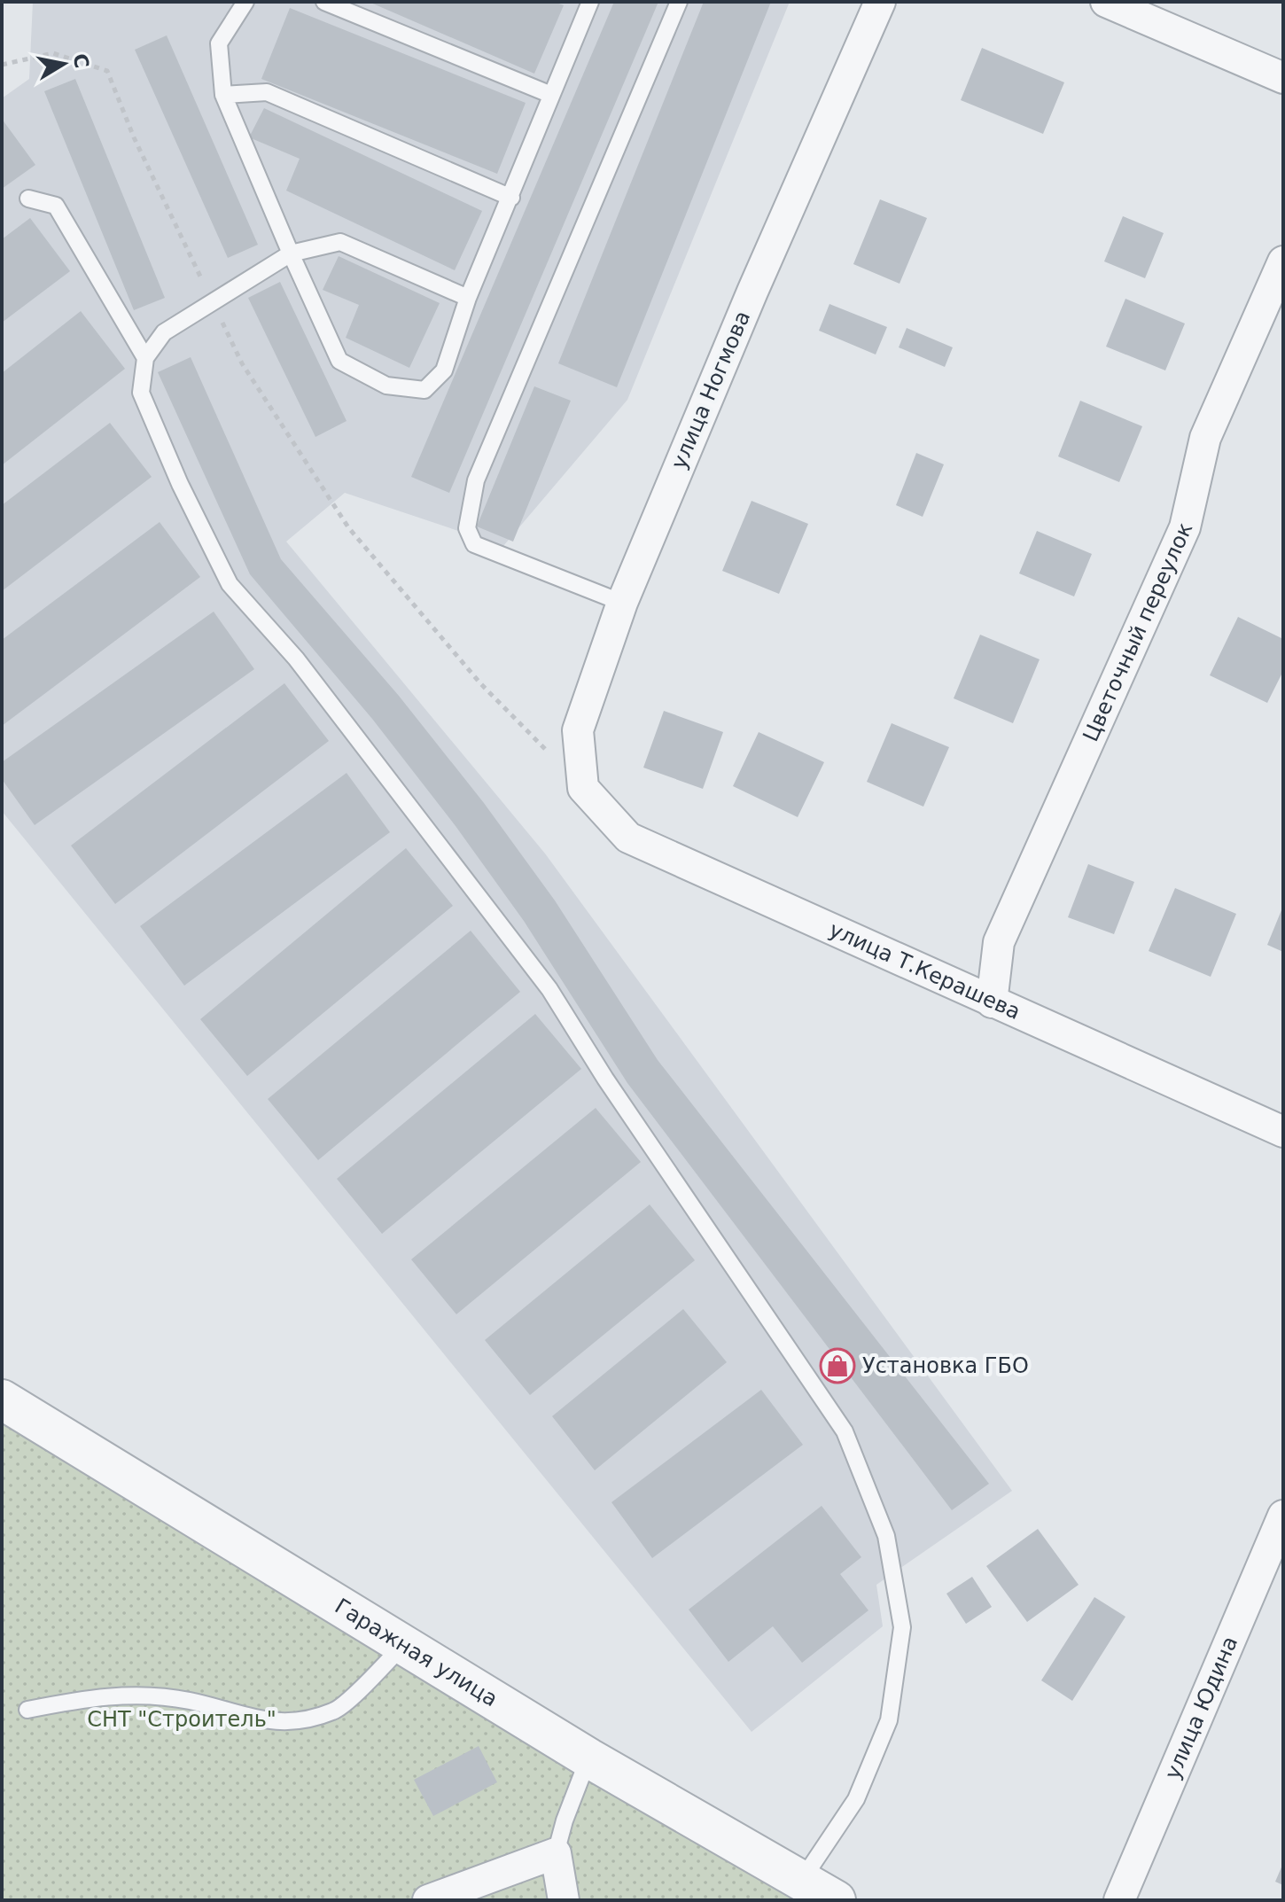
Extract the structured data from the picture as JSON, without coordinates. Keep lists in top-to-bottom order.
{
  "streets": {
    "street": [
      "улица Ногмова",
      "Цветочный переулок",
      "улица Т.Керашева",
      "Гаражная улица",
      "улица Юдина"
    ]
  },
  "crossings": [
    ["улица Ногмова", "улица Т.Керашева"],
    ["Цветочный переулок", "улица Т.Керашева"]
  ],
  "parks": ["СНТ \"Строитель\""],
  "places": {
    "shop": ["Установка ГБО"]
  },
  "north": "right"
}
